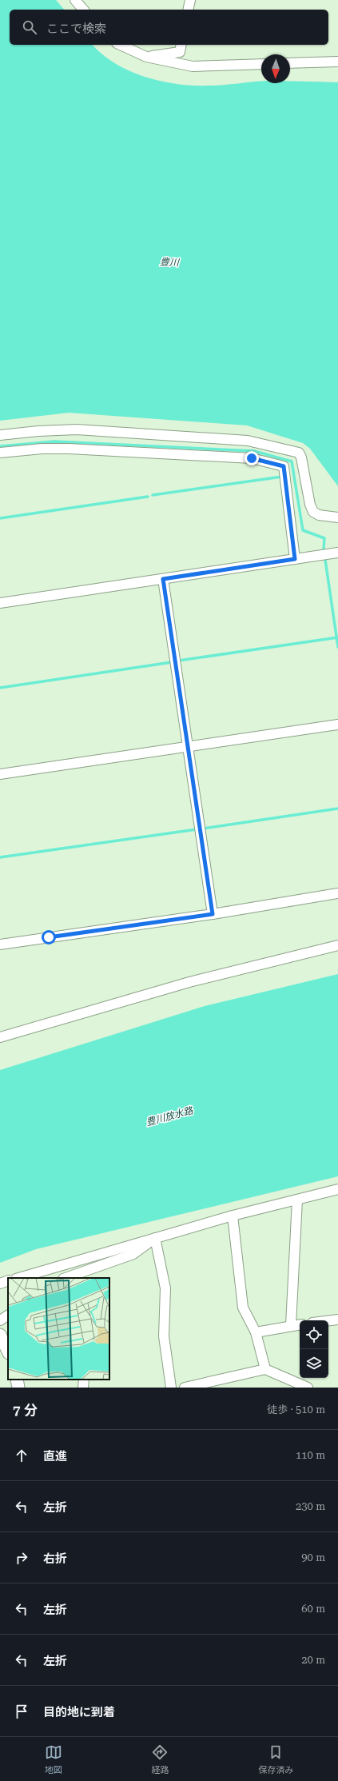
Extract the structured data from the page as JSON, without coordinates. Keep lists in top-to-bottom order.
{
  "water": ["豊川", "豊川放水路"],
  "north": "bottom",
  "page": {
    "search": "ここで検索",
    "heading": ["7 分", "徒歩 · 510 m"],
    "list": [
      ["直進", "110 m"],
      ["左折", "230 m"],
      ["右折", "90 m"],
      ["左折", "60 m"],
      ["左折", "20 m"],
      "目的地に到着"
    ],
    "nav": ["地図", "経路", "保存済み"]
  }
}
